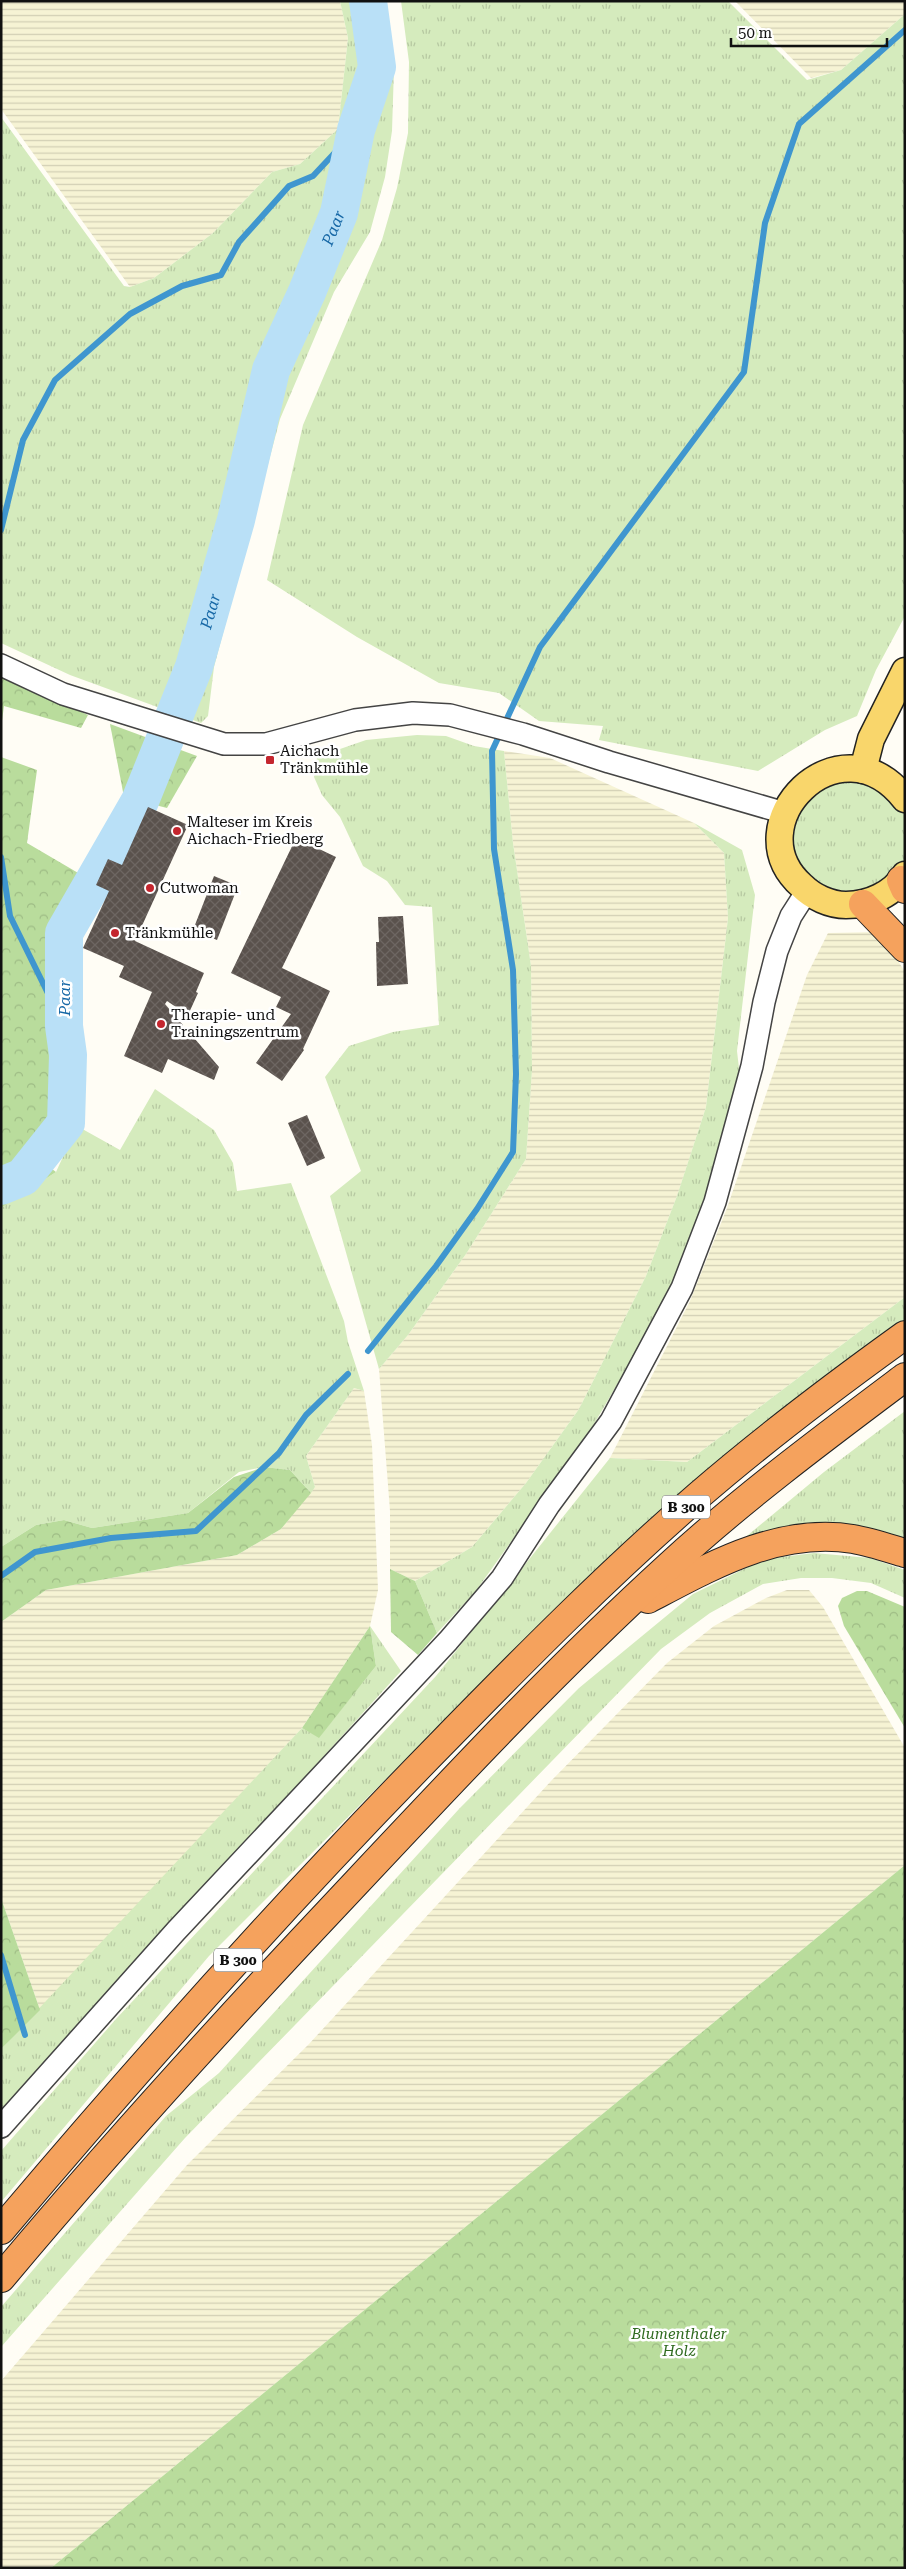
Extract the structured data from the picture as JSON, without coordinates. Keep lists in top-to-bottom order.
{
  "streets": {
    "highway": ["B 300"]
  },
  "water": ["Paar"],
  "parks": ["Blumenthaler Holz"],
  "places": {
    "transit": ["Aichach Tränkmühle"],
    "other": [
      "Malteser im Kreis Aichach-Friedberg",
      "Cutwoman",
      "Tränkmühle",
      "Therapie- und Trainingszentrum"
    ]
  },
  "scale_bar": "50 m"
}
